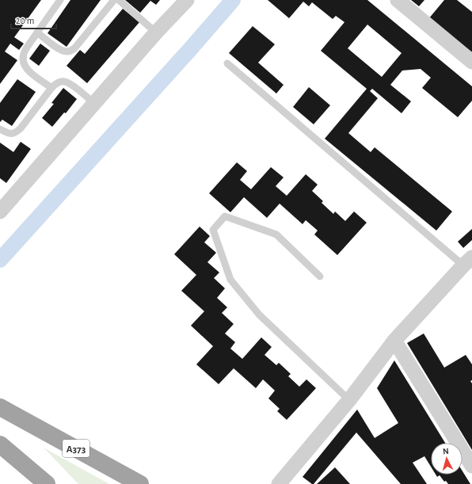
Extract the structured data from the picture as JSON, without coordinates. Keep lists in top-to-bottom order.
{
  "streets": {
    "highway": ["A373"]
  },
  "scale_bar": "20 m",
  "north": "top"
}
